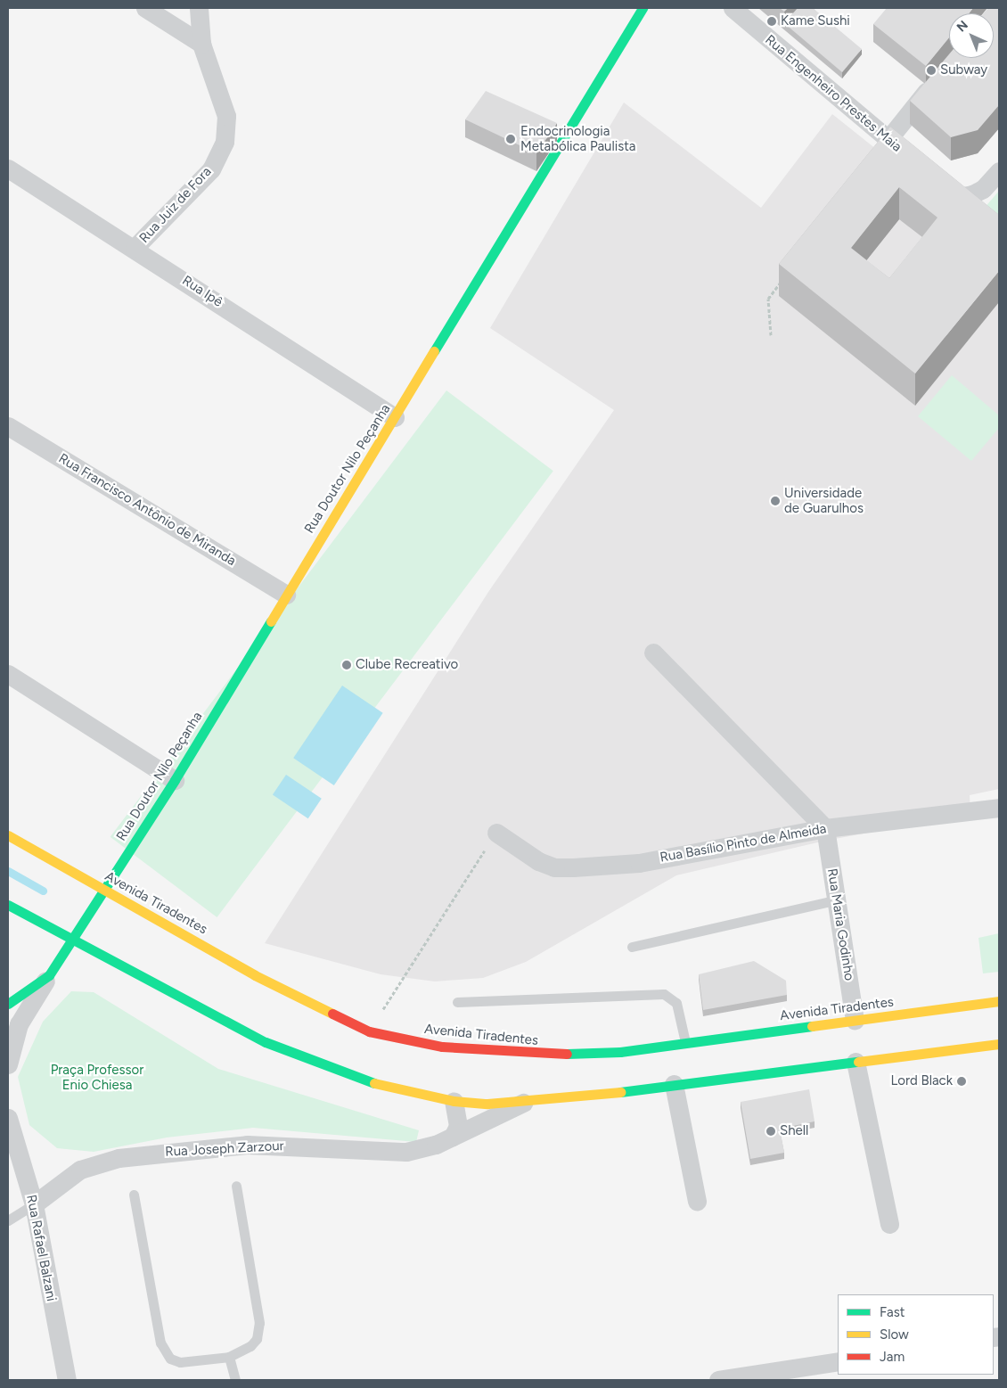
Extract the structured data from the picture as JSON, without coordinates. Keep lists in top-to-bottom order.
{
  "streets": {
    "main road": ["Rua Doutor Nilo Peçanha", "Avenida Tiradentes"],
    "street": [
      "Rua Engenheiro Prestes Maia",
      "Rua Juiz de Fora",
      "Rua Ipê",
      "Rua Francisco Antônio de Miranda",
      "Rua Basílio Pinto de Almeida",
      "Rua Maria Godinho",
      "Rua Joseph Zarzour",
      "Rua Rafael Balzani"
    ]
  },
  "crossings": [
    ["Rua Juiz de Fora", "Rua Ipê"],
    ["Rua Ipê", "Rua Doutor Nilo Peçanha"],
    ["Rua Doutor Nilo Peçanha", "Rua Francisco Antônio de Miranda"],
    ["Rua Doutor Nilo Peçanha", "Avenida Tiradentes"],
    ["Rua Basílio Pinto de Almeida", "Rua Maria Godinho"],
    ["Avenida Tiradentes", "Rua Maria Godinho"],
    ["Rua Joseph Zarzour", "Rua Rafael Balzani"]
  ],
  "parks": ["Praça Professor Enio Chiesa"],
  "places": [
    "Kame Sushi",
    "Subway",
    "Endocrinologia Metabólica Paulista",
    "Universidade de Guarulhos",
    "Clube Recreativo",
    "Lord Black",
    "Shell"
  ],
  "legend": ["Fast", "Slow", "Jam"],
  "north": "top left"
}
